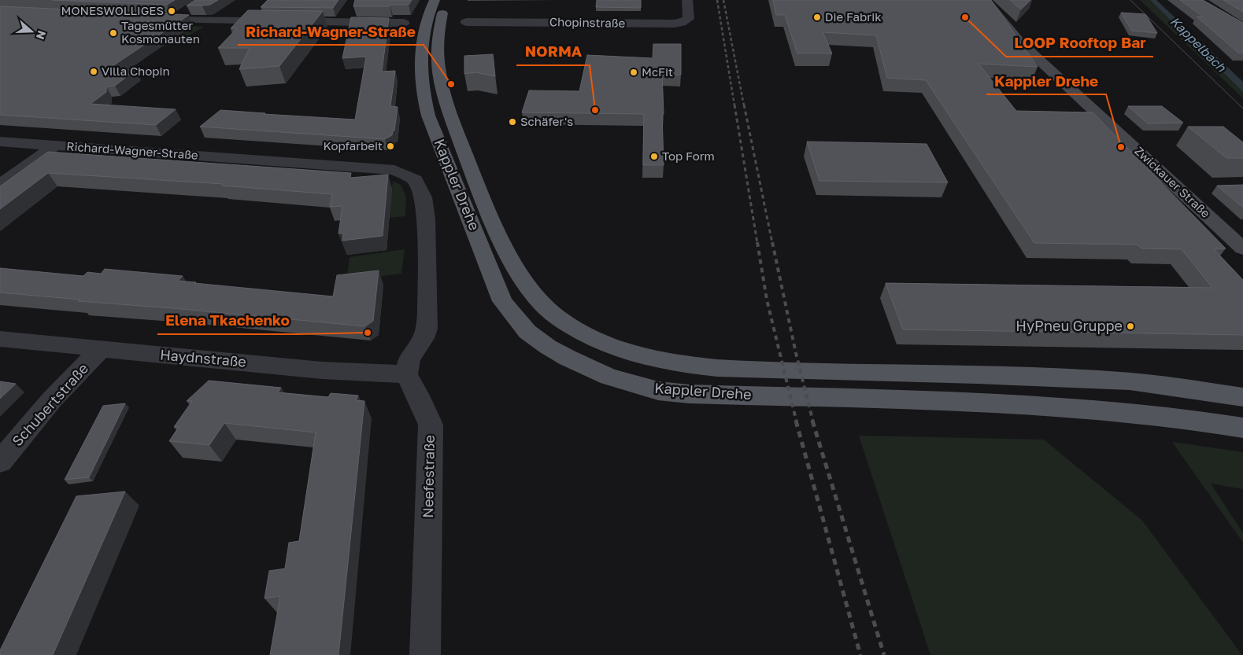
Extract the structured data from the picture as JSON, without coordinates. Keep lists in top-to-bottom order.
{
  "streets": {
    "main road": ["Zwickauer Straße", "Kappler Drehe"],
    "street": [
      "Chopinstraße",
      "Richard-Wagner-Straße",
      "Haydnstraße",
      "Schubertstraße",
      "Neefestraße"
    ]
  },
  "crossings": [
    ["Richard-Wagner-Straße", "Haydnstraße"],
    ["Richard-Wagner-Straße", "Neefestraße"],
    ["Haydnstraße", "Schubertstraße"],
    ["Haydnstraße", "Neefestraße"]
  ],
  "water": ["Kappelbach"],
  "places": [
    "MONESWOLLIGES",
    "Die Fabrik",
    "LOOP Rooftop Bar",
    "Tagesmütter Kosmonauten",
    "Villa Chopin",
    "McFit",
    "Richard-Wagner-Straße",
    "NORMA",
    "Schäfer's",
    "Kopfarbeit",
    "Kappler Drehe",
    "Top Form",
    "HyPneu Gruppe",
    "Elena Tkachenko"
  ],
  "north": "right"
}
